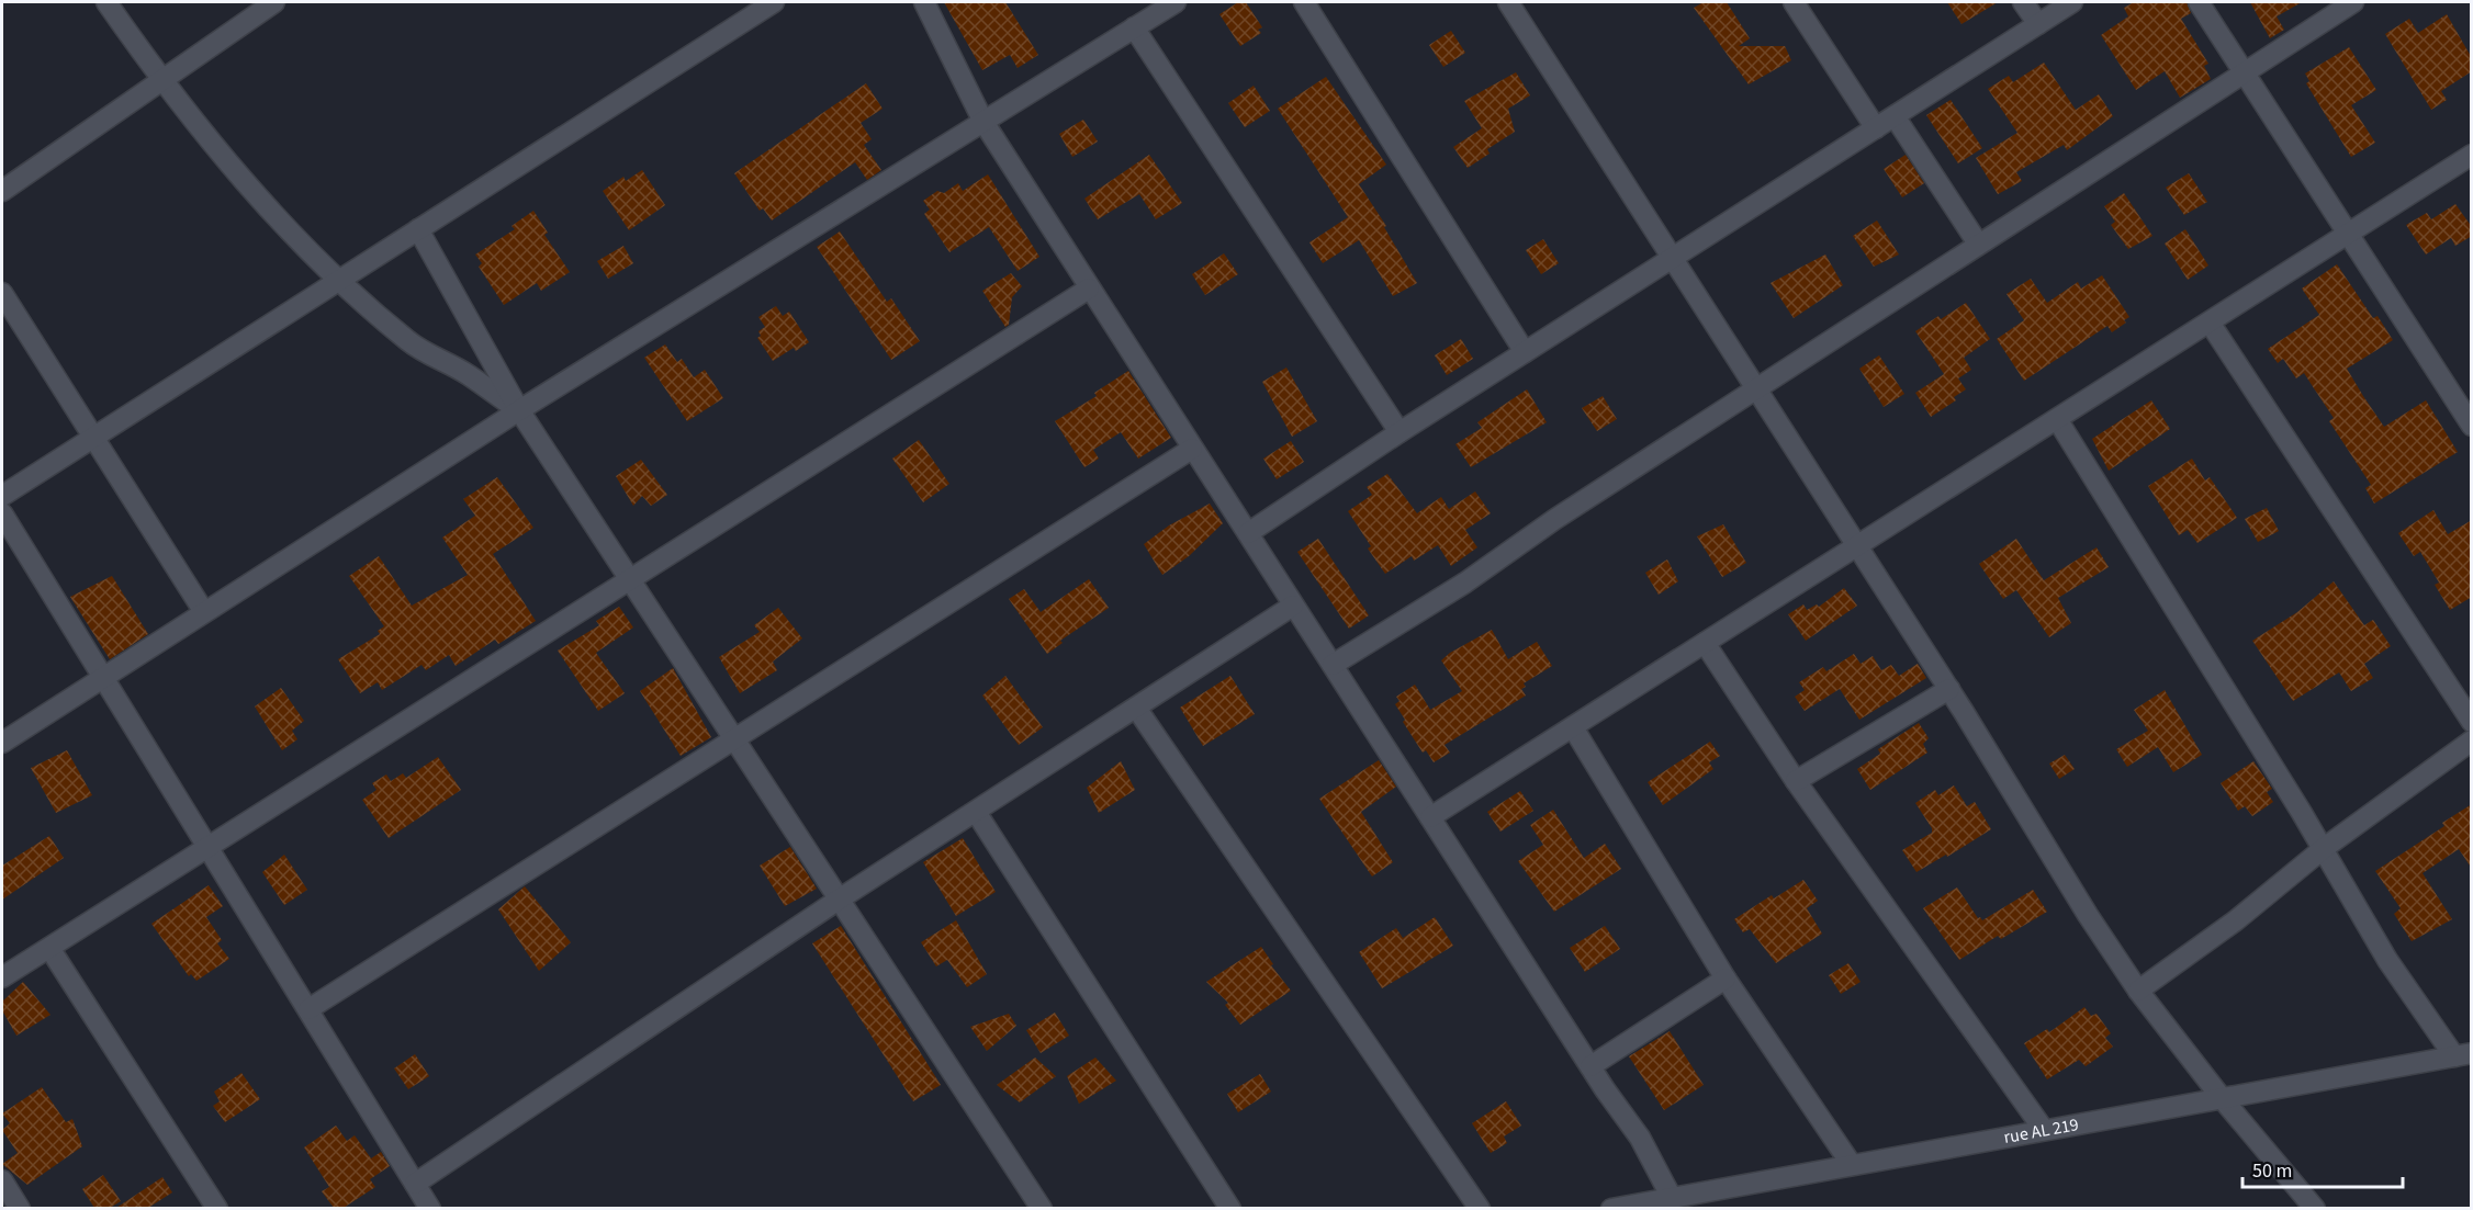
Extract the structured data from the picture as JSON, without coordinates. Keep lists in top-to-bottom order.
{
  "streets": {
    "street": ["rue AL 219"]
  },
  "scale_bar": "50 m"
}
